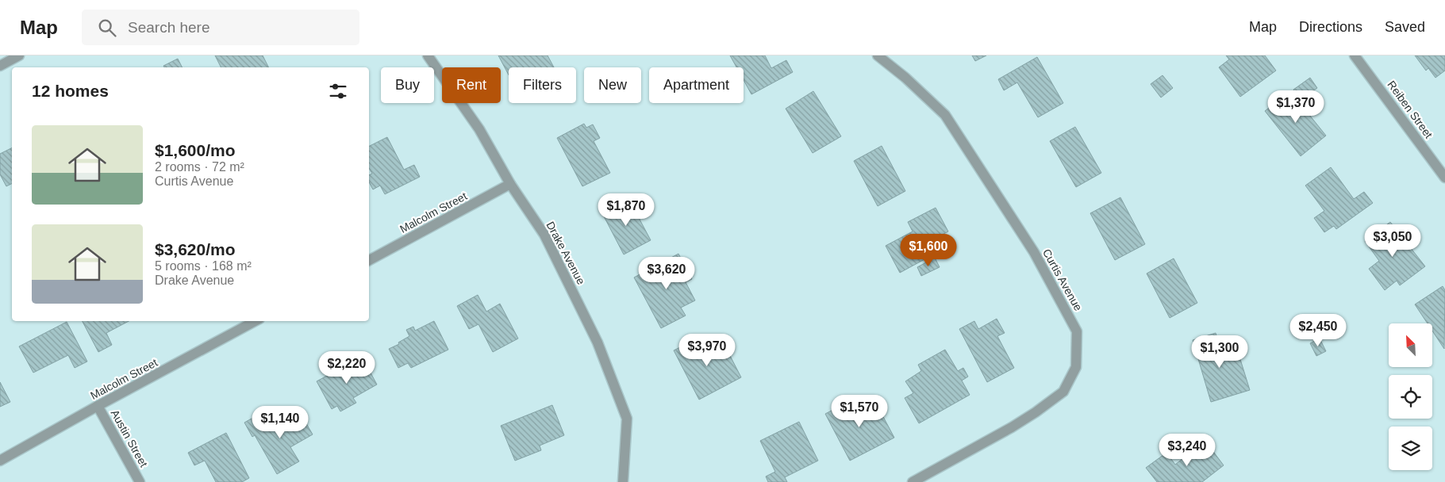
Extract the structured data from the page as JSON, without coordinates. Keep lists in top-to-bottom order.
{
  "streets": {
    "street": [
      "Reiben Street",
      "Malcolm Street",
      "Drake Avenue",
      "Curtis Avenue",
      "Austin Street"
    ]
  },
  "crossings": [
    ["Malcolm Street", "Drake Avenue"],
    ["Malcolm Street", "Austin Street"]
  ],
  "north": "top left",
  "page": {
    "header": "Map",
    "search": "Search here",
    "nav": ["Map", "Directions", "Saved"],
    "chip": [
      "Buy",
      "Rent",
      "Filters",
      "New",
      "Apartment"
    ],
    "heading": "12 homes",
    "price": [
      "$1,370",
      "$1,870",
      "$3,050",
      "$1,600",
      "$3,620",
      "$2,450",
      "$3,970",
      "$1,300",
      "$2,220",
      "$1,570",
      "$1,140",
      "$3,240"
    ],
    "list": [
      {
        "name": "$1,600/mo",
        "note": "2 rooms · 72 m² · Curtis Avenue"
      },
      {
        "name": "$3,620/mo",
        "note": "5 rooms · 168 m² · Drake Avenue"
      }
    ]
  }
}
